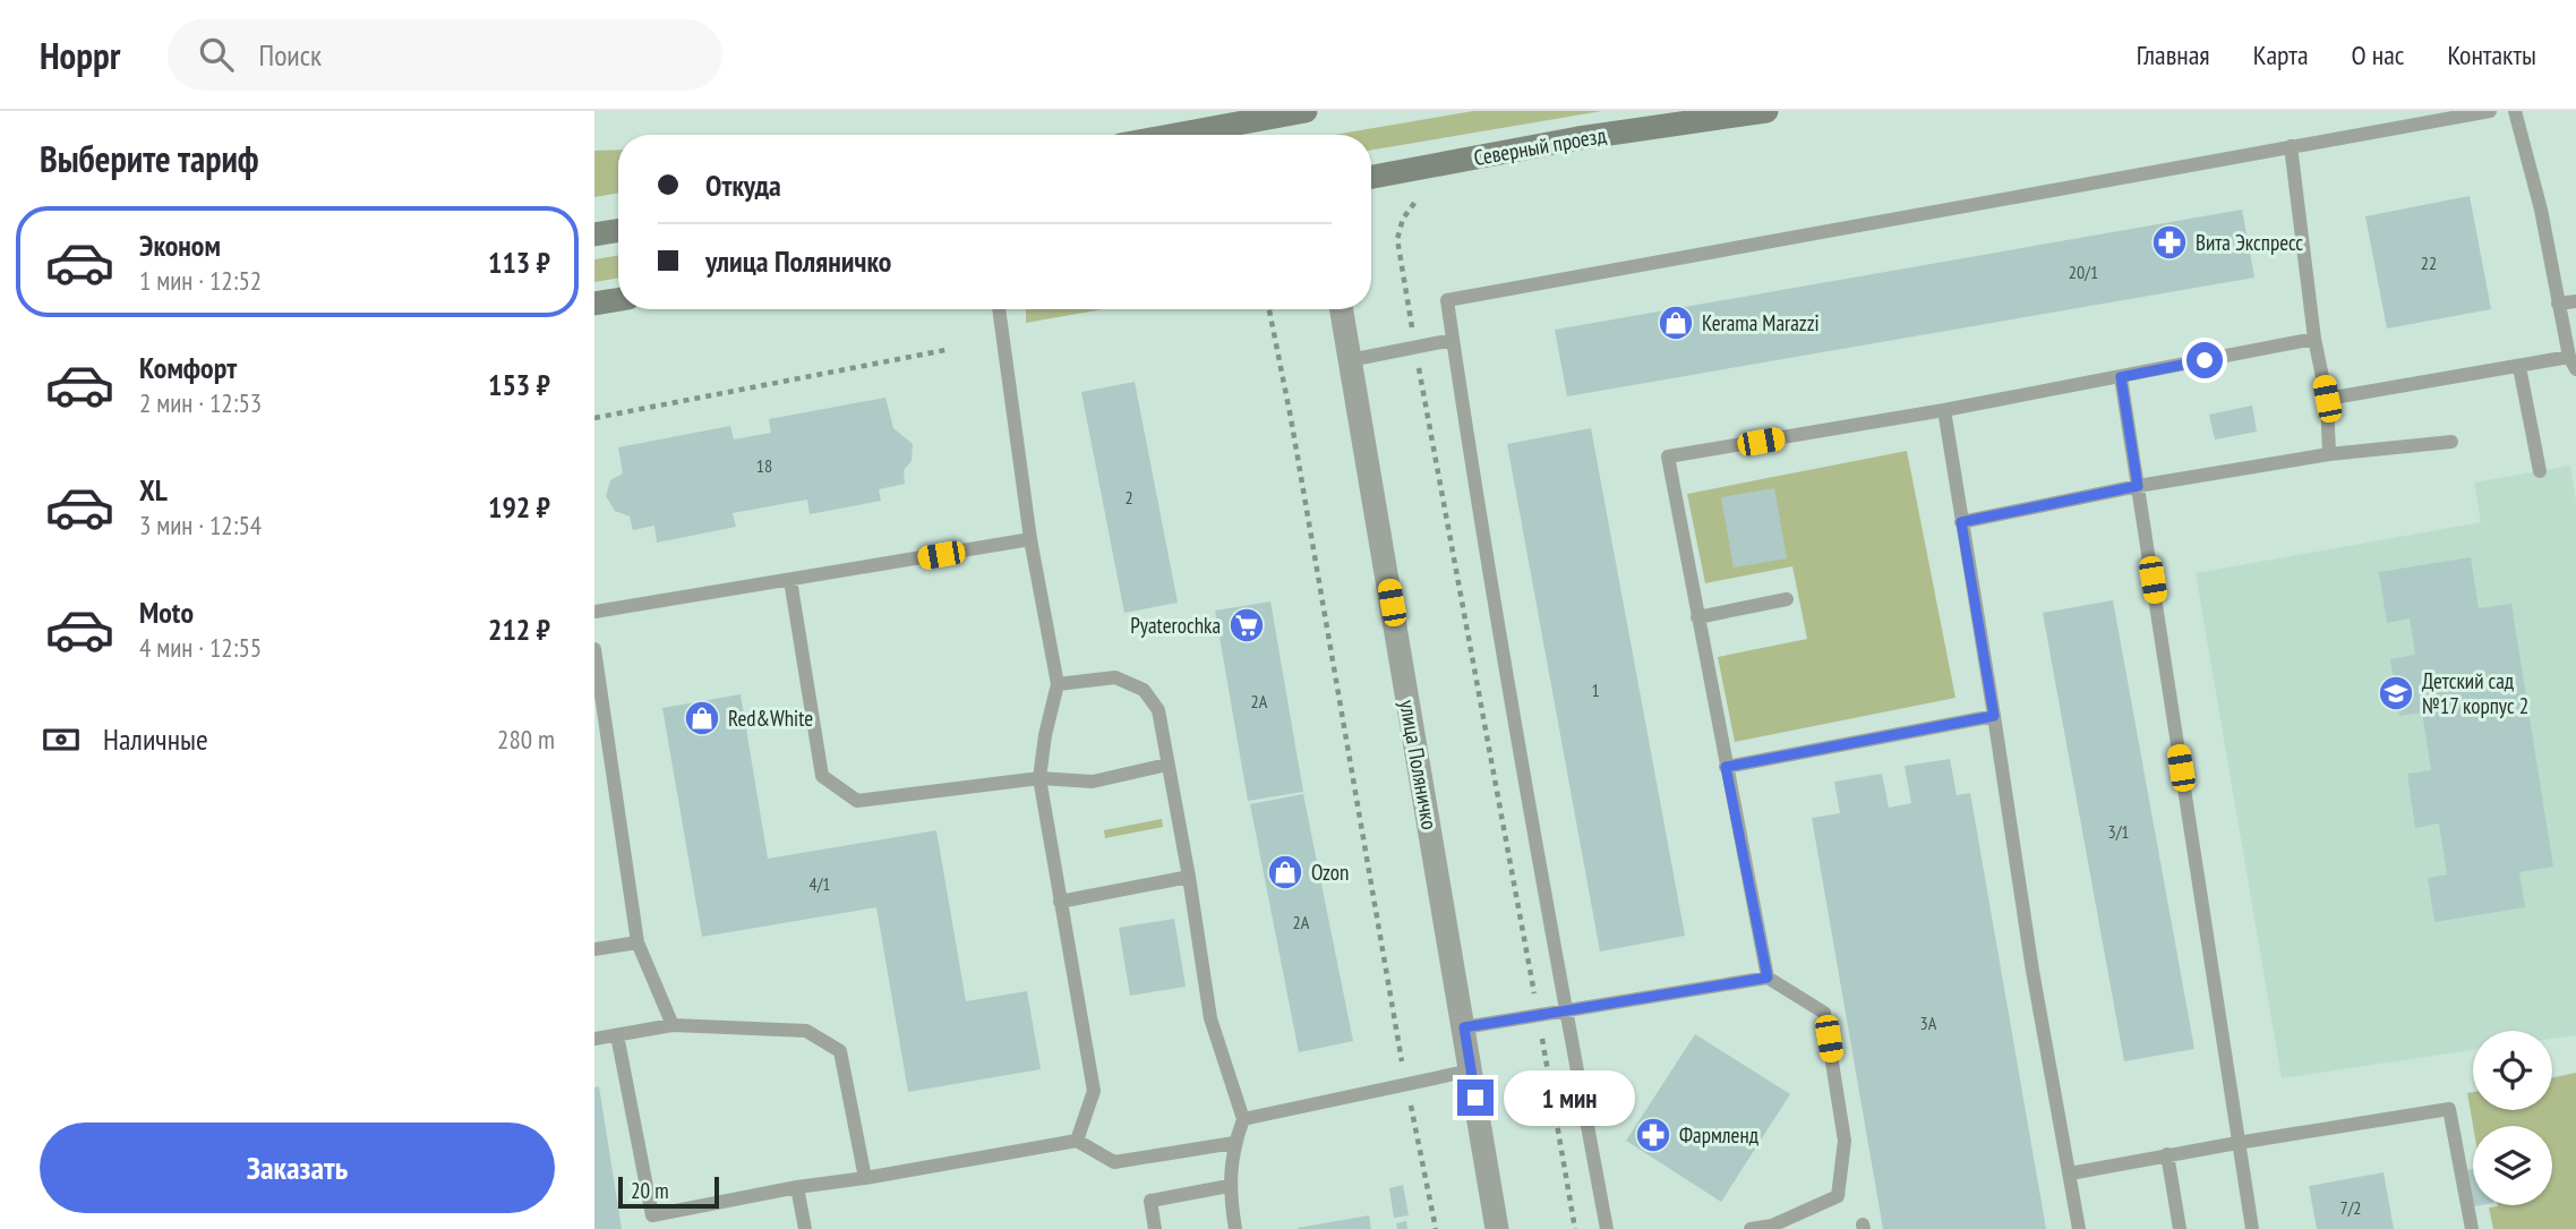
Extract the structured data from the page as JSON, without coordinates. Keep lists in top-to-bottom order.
{
  "streets": {
    "main road": ["Северный проезд"],
    "street": ["улица Поляничко"]
  },
  "places": {
    "pharmacy": ["Вита Экспресс", "Фармленд"],
    "shop": ["Kerama Marazzi", "Red&White", "Ozon"],
    "supermarket": ["Pyaterochka"],
    "school or university": ["Детский сад №17 корпус 2"]
  },
  "house_numbers": [
    "22",
    "20/1",
    "18",
    "2",
    "1",
    "2А",
    "3/1",
    "4/1",
    "2А",
    "3А",
    "7/2"
  ],
  "scale_bar": "20 m",
  "page": {
    "header": "Hoppr",
    "search": "Поиск",
    "nav": [
      "Главная",
      "Карта",
      "О нас",
      "Контакты"
    ],
    "heading": "Выберите тариф",
    "banner": ["Откуда", "улица Поляничко"],
    "list": [
      {
        "name": "Эконом",
        "note": "1 мин · 12:52",
        "value": "113 ₽"
      },
      {
        "name": "Комфорт",
        "note": "2 мин · 12:53",
        "value": "153 ₽"
      },
      {
        "name": "XL",
        "note": "3 мин · 12:54",
        "value": "192 ₽"
      },
      {
        "name": "Moto",
        "note": "4 мин · 12:55",
        "value": "212 ₽"
      }
    ],
    "pay": ["Наличные", "280 m"],
    "bubble": "1 мин",
    "buttons": "Заказать",
    "scale": "20 m"
  }
}
